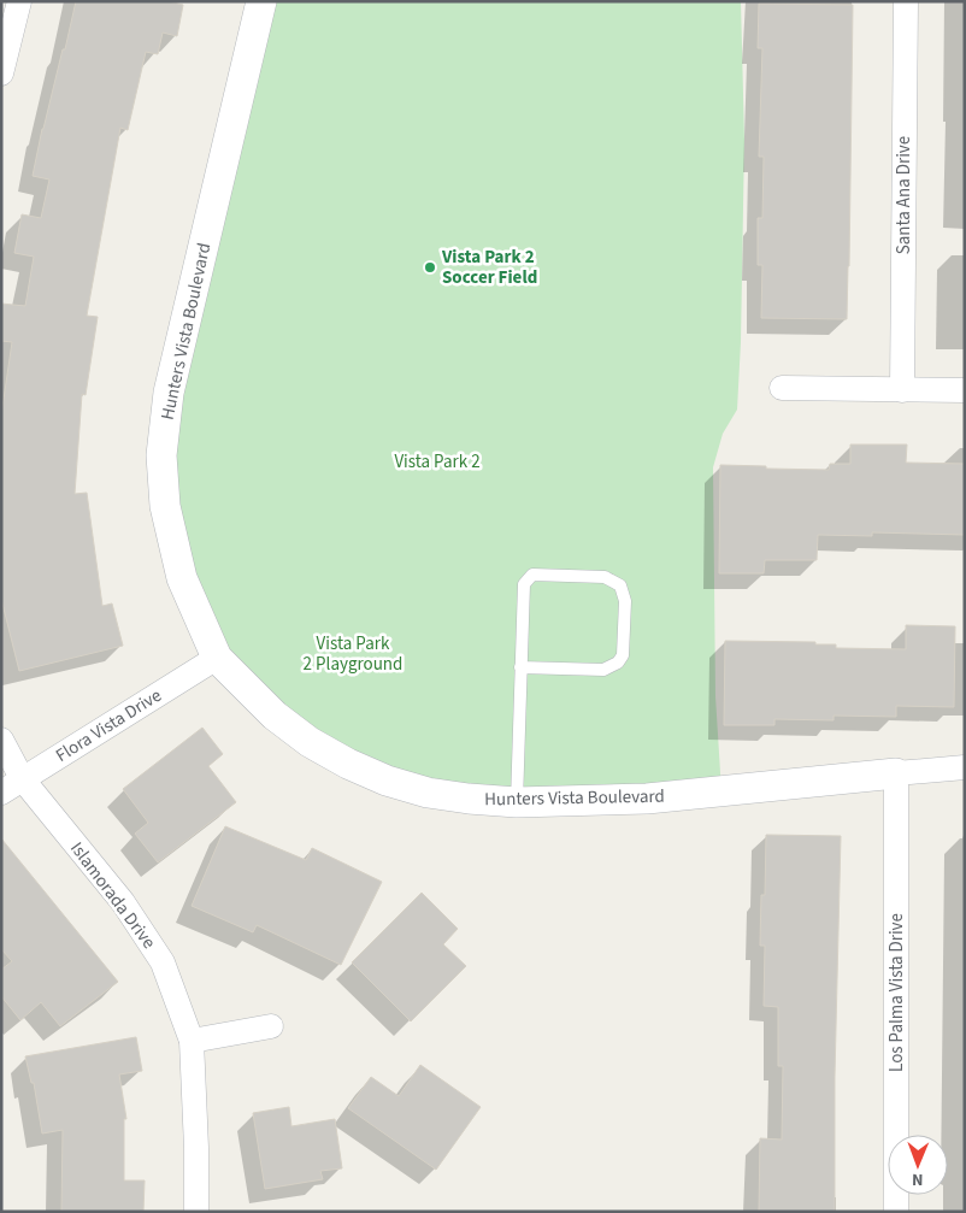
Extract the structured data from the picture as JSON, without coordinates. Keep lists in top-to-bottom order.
{
  "streets": {
    "street": [
      "Santa Ana Drive",
      "Hunters Vista Boulevard",
      "Flora Vista Drive",
      "Islamorada Drive",
      "Los Palma Vista Drive"
    ]
  },
  "crossings": [
    ["Hunters Vista Boulevard", "Flora Vista Drive"],
    ["Hunters Vista Boulevard", "Los Palma Vista Drive"],
    ["Flora Vista Drive", "Islamorada Drive"]
  ],
  "parks": ["Vista Park 2", "Vista Park 2 Playground"],
  "places": ["Vista Park 2 Soccer Field"],
  "north": "bottom"
}
